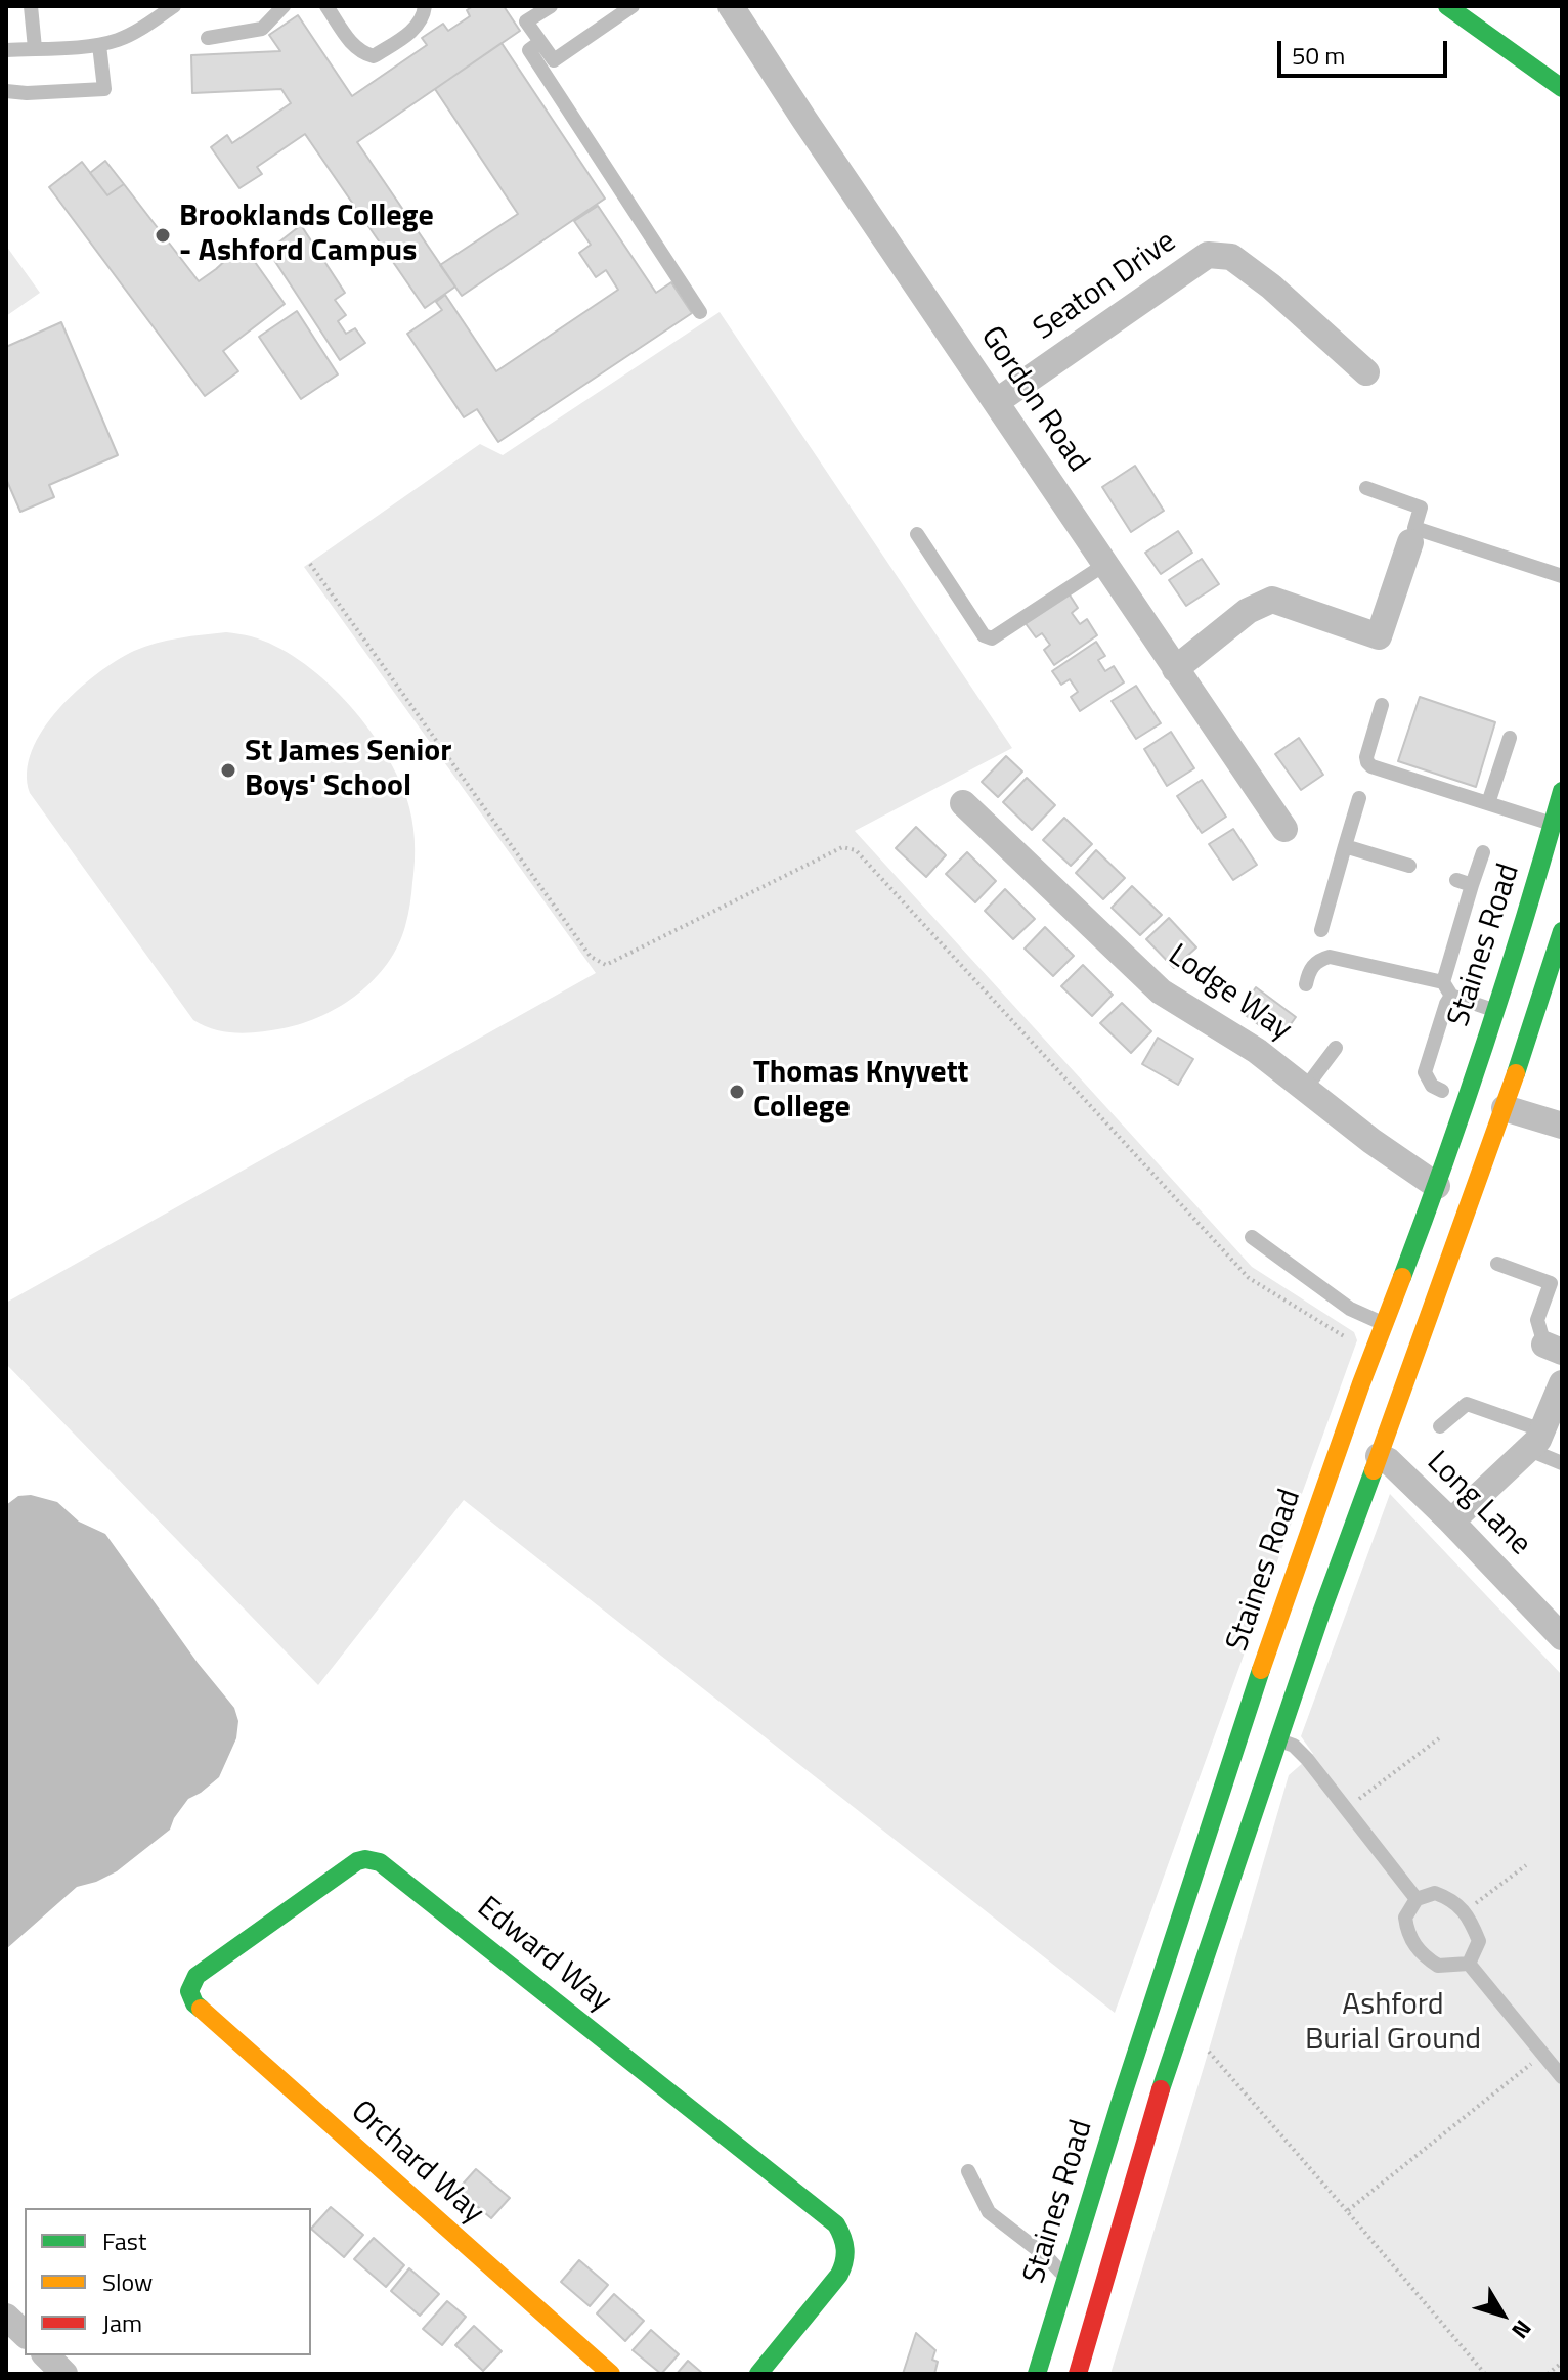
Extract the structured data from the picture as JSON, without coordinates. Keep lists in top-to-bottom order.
{
  "streets": {
    "main road": ["Staines Road", "Edward Way", "Orchard Way"],
    "street": [
      "Seaton Drive",
      "Gordon Road",
      "Lodge Way",
      "Long Lane"
    ]
  },
  "crossings": [
    ["Seaton Drive", "Gordon Road"],
    ["Staines Road", "Lodge Way"],
    ["Staines Road", "Long Lane"],
    ["Edward Way", "Orchard Way"]
  ],
  "parks": ["Ashford Burial Ground"],
  "places": ["Brooklands College - Ashford Campus", "St James Senior Boys' School", "Thomas Knyvett College"],
  "legend": ["Fast", "Slow", "Jam"],
  "scale_bar": "50 m",
  "north": "bottom right"
}
